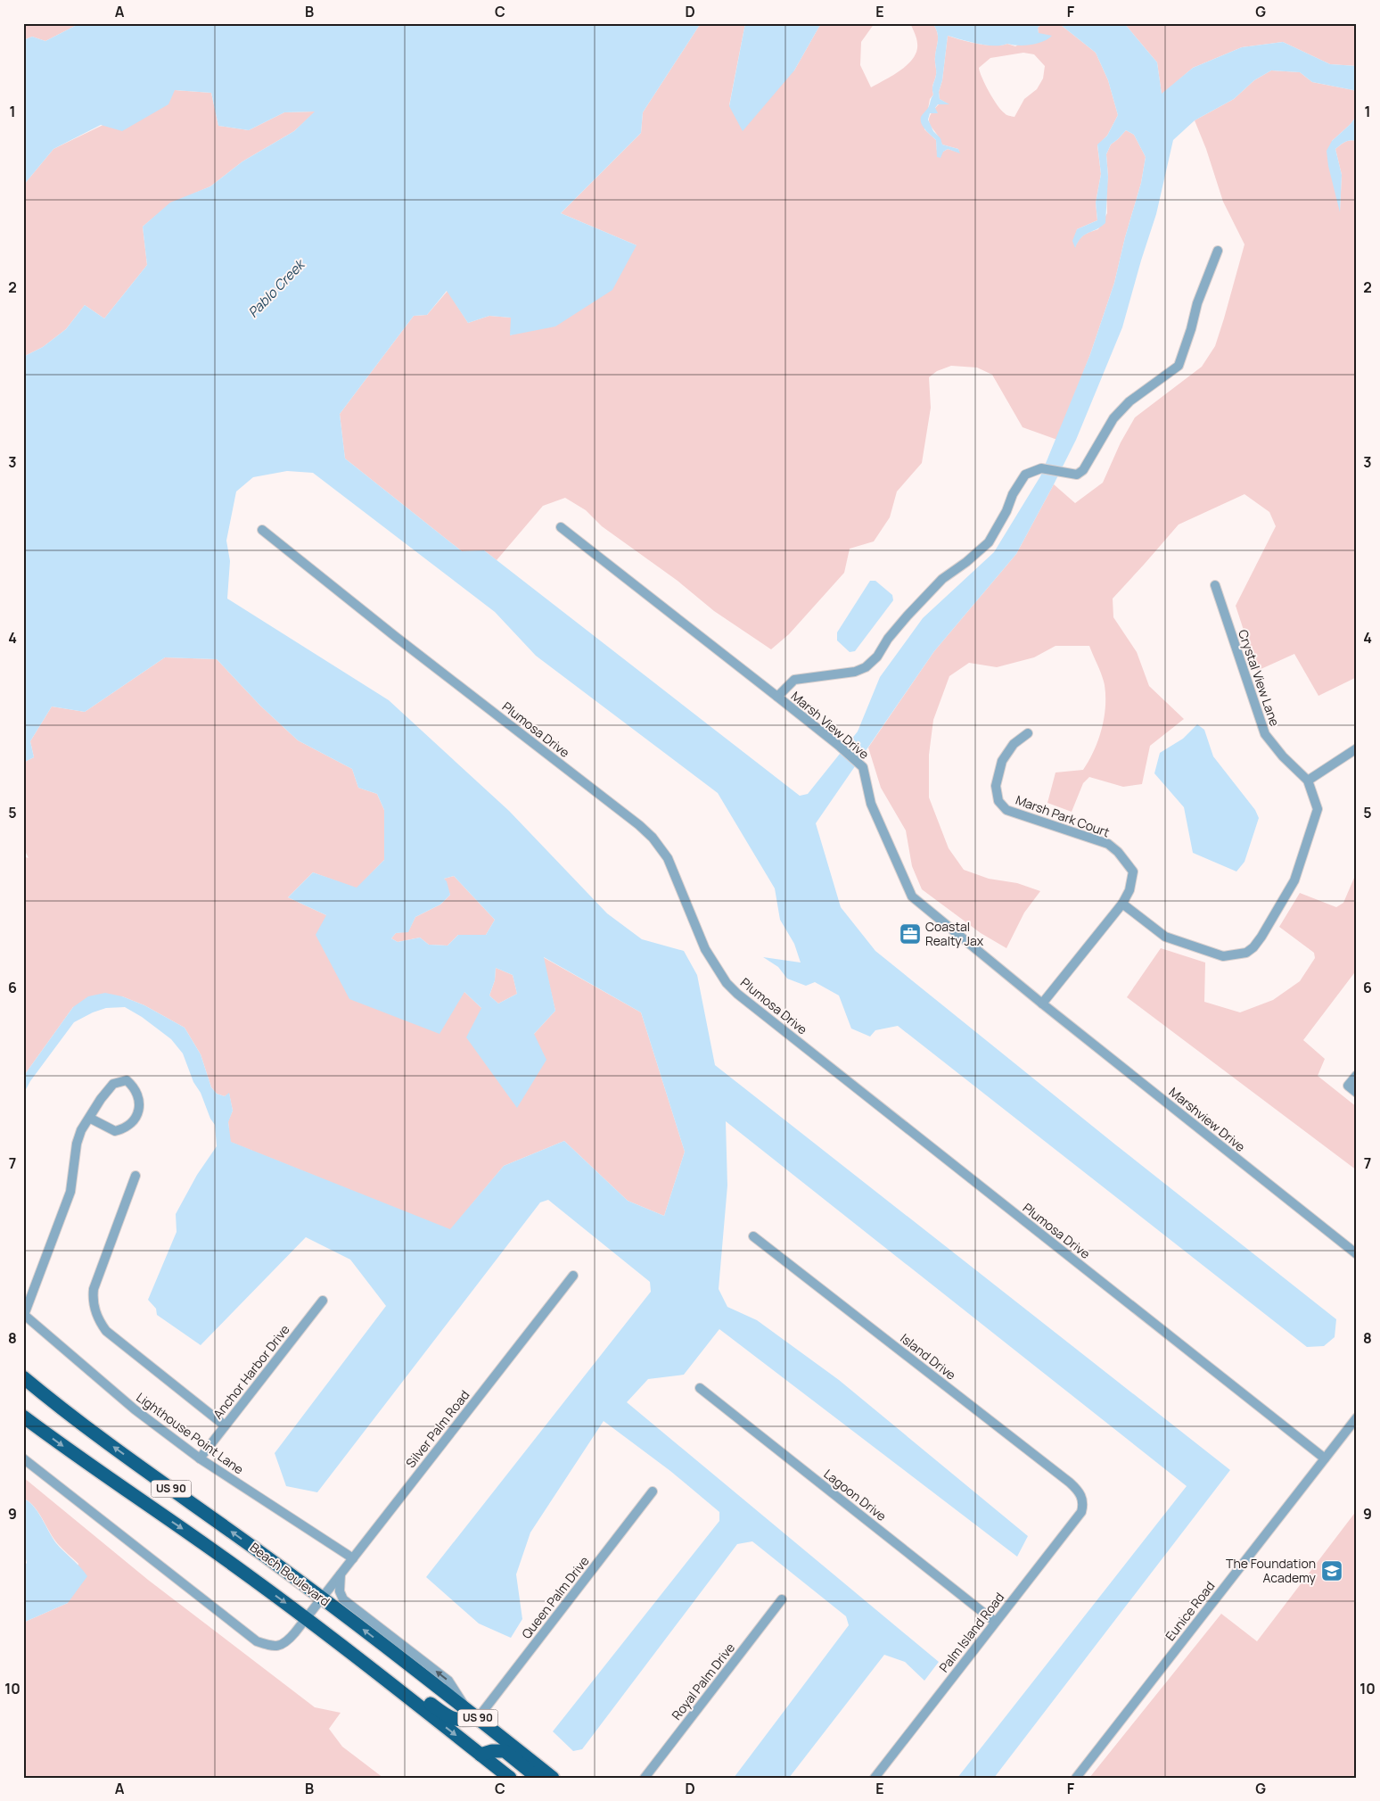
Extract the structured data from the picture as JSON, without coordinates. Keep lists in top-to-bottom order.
{
  "streets": {
    "highway": ["US 90", "Beach Boulevard"],
    "street": [
      "Crystal View Lane",
      "Marsh View Drive",
      "Plumosa Drive",
      "Marsh Park Court",
      "Marshview Drive",
      "Island Drive",
      "Anchor Harbor Drive",
      "Silver Palm Road",
      "Lighthouse Point Lane",
      "Lagoon Drive",
      "Queen Palm Drive",
      "Eunice Road",
      "Palm Island Road",
      "Royal Palm Drive"
    ]
  },
  "crossings": [
    ["Crystal View Lane", "Marsh Park Court"],
    ["Marsh View Drive", "Marsh Park Court"],
    ["Marsh View Drive", "Marshview Drive"],
    ["Plumosa Drive", "Eunice Road"],
    ["Marsh Park Court", "Marshview Drive"],
    ["Island Drive", "Palm Island Road"],
    ["Anchor Harbor Drive", "Lighthouse Point Lane"],
    ["Silver Palm Road", "Lighthouse Point Lane"],
    ["Silver Palm Road", "US 90"],
    ["Silver Palm Road", "Beach Boulevard"],
    ["Lagoon Drive", "Palm Island Road"],
    ["Beach Boulevard", "Queen Palm Drive"]
  ],
  "water": ["Pablo Creek"],
  "places": {
    "office": ["Coastal Realty Jax"],
    "school or university": ["The Foundation Academy"]
  },
  "grid": {
    "columns": [
      "A",
      "B",
      "C",
      "D",
      "E",
      "F",
      "G"
    ],
    "rows": [
      "1",
      "2",
      "3",
      "4",
      "5",
      "6",
      "7",
      "8",
      "9",
      "10"
    ]
  }
}
